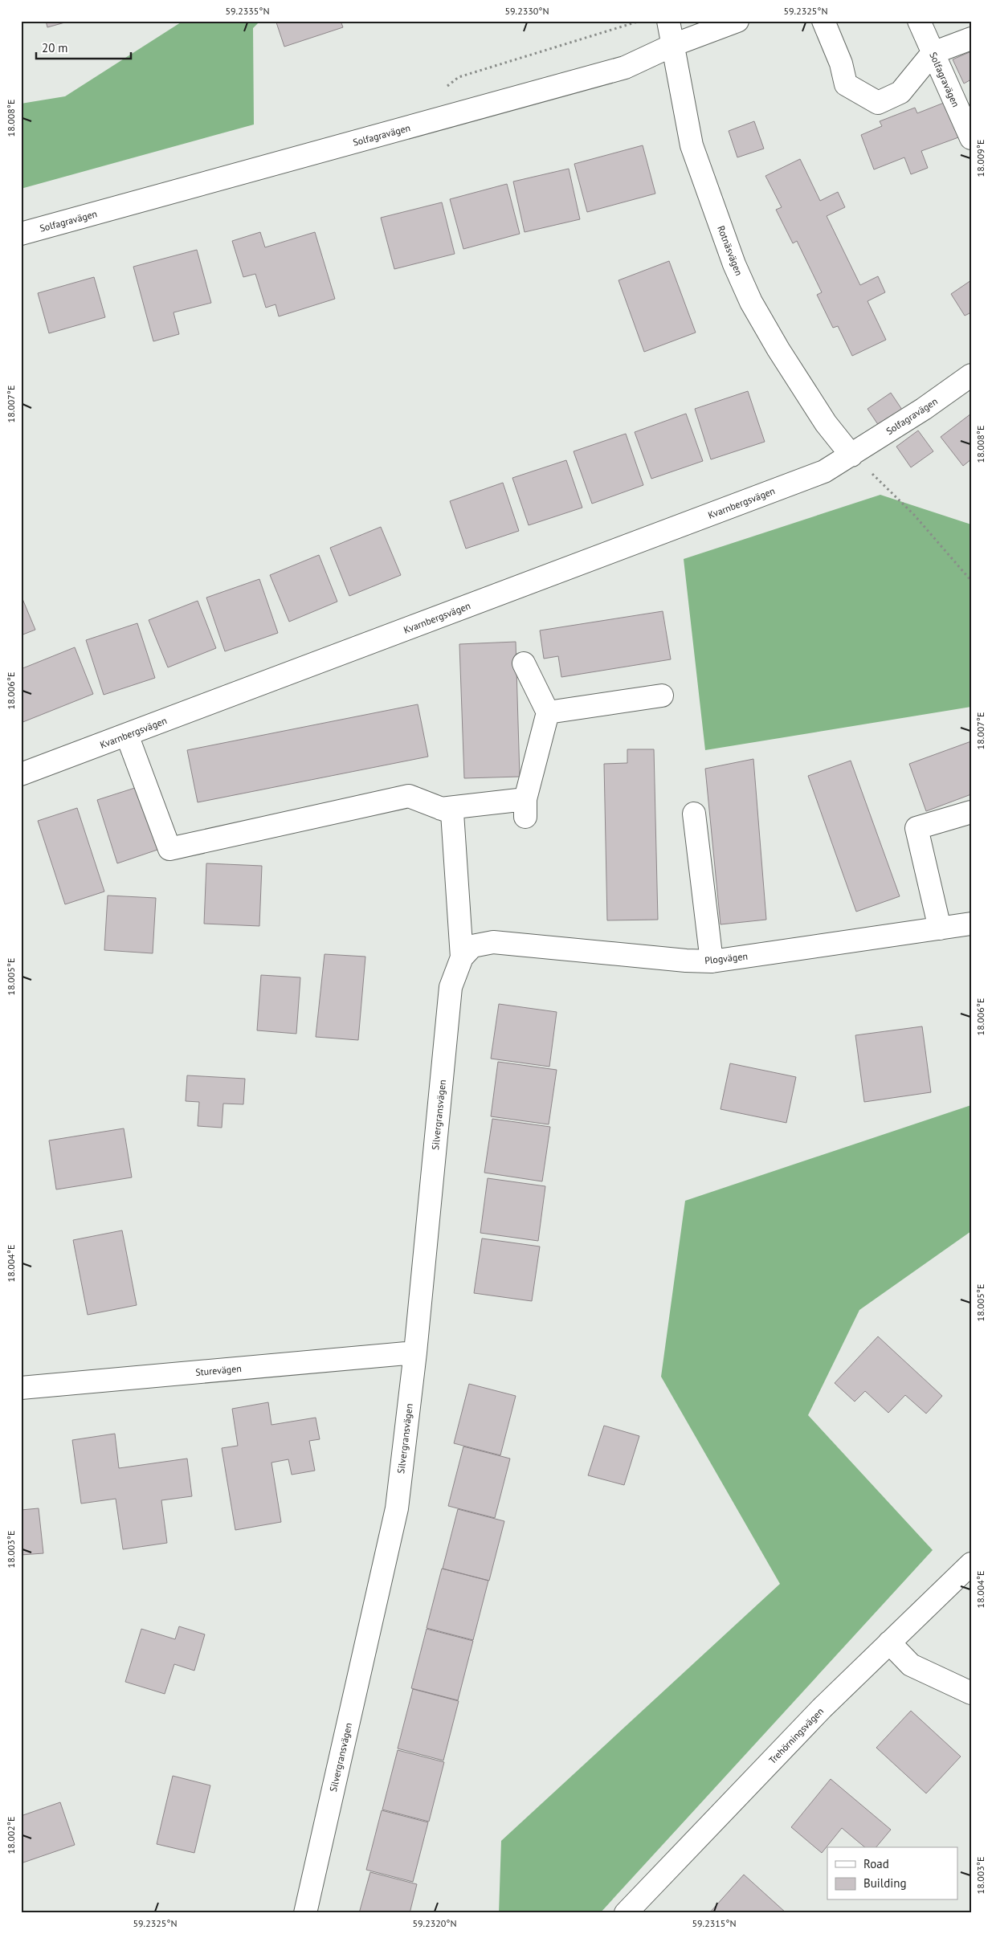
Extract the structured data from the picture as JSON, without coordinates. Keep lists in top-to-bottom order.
{
  "streets": {
    "street": [
      "Solfagravägen",
      "Rotnäsvägen",
      "Kvarnbergsvägen",
      "Plogvägen",
      "Silvergransvägen",
      "Sturevägen",
      "Trehörningsvägen"
    ]
  },
  "crossings": [
    ["Solfagravägen", "Rotnäsvägen"],
    ["Solfagravägen", "Kvarnbergsvägen"],
    ["Rotnäsvägen", "Kvarnbergsvägen"],
    ["Plogvägen", "Silvergransvägen"],
    ["Silvergransvägen", "Sturevägen"]
  ],
  "legend": ["Road", "Building"],
  "scale_bar": "20 m",
  "coordinates": [
    "59.2335°N",
    "59.2330°N",
    "59.2325°N",
    "18.008°E",
    "18.009°E",
    "18.007°E",
    "18.006°E",
    "18.005°E",
    "18.004°E",
    "18.003°E",
    "18.002°E",
    "59.2320°N",
    "59.2315°N"
  ]
}
